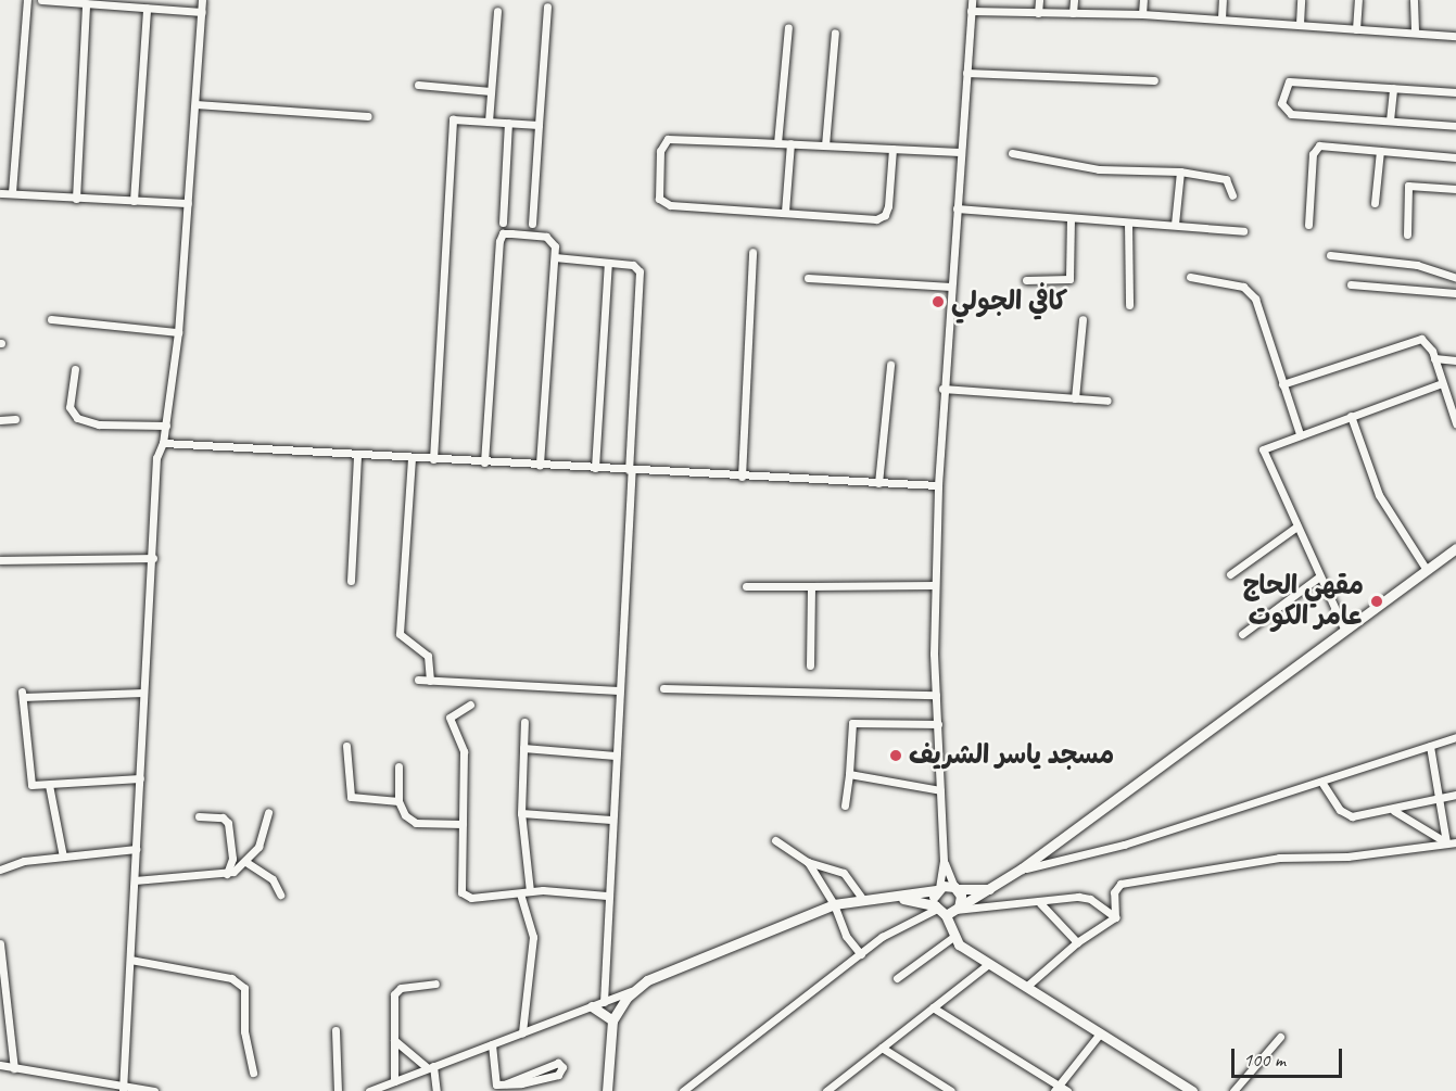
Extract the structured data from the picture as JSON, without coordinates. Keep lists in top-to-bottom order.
{
  "places": ["كافي الجولي", "مقهي الحاج عامر الكوت", "مسجد ياسر الشريف"],
  "scale_bar": "100 m"
}
